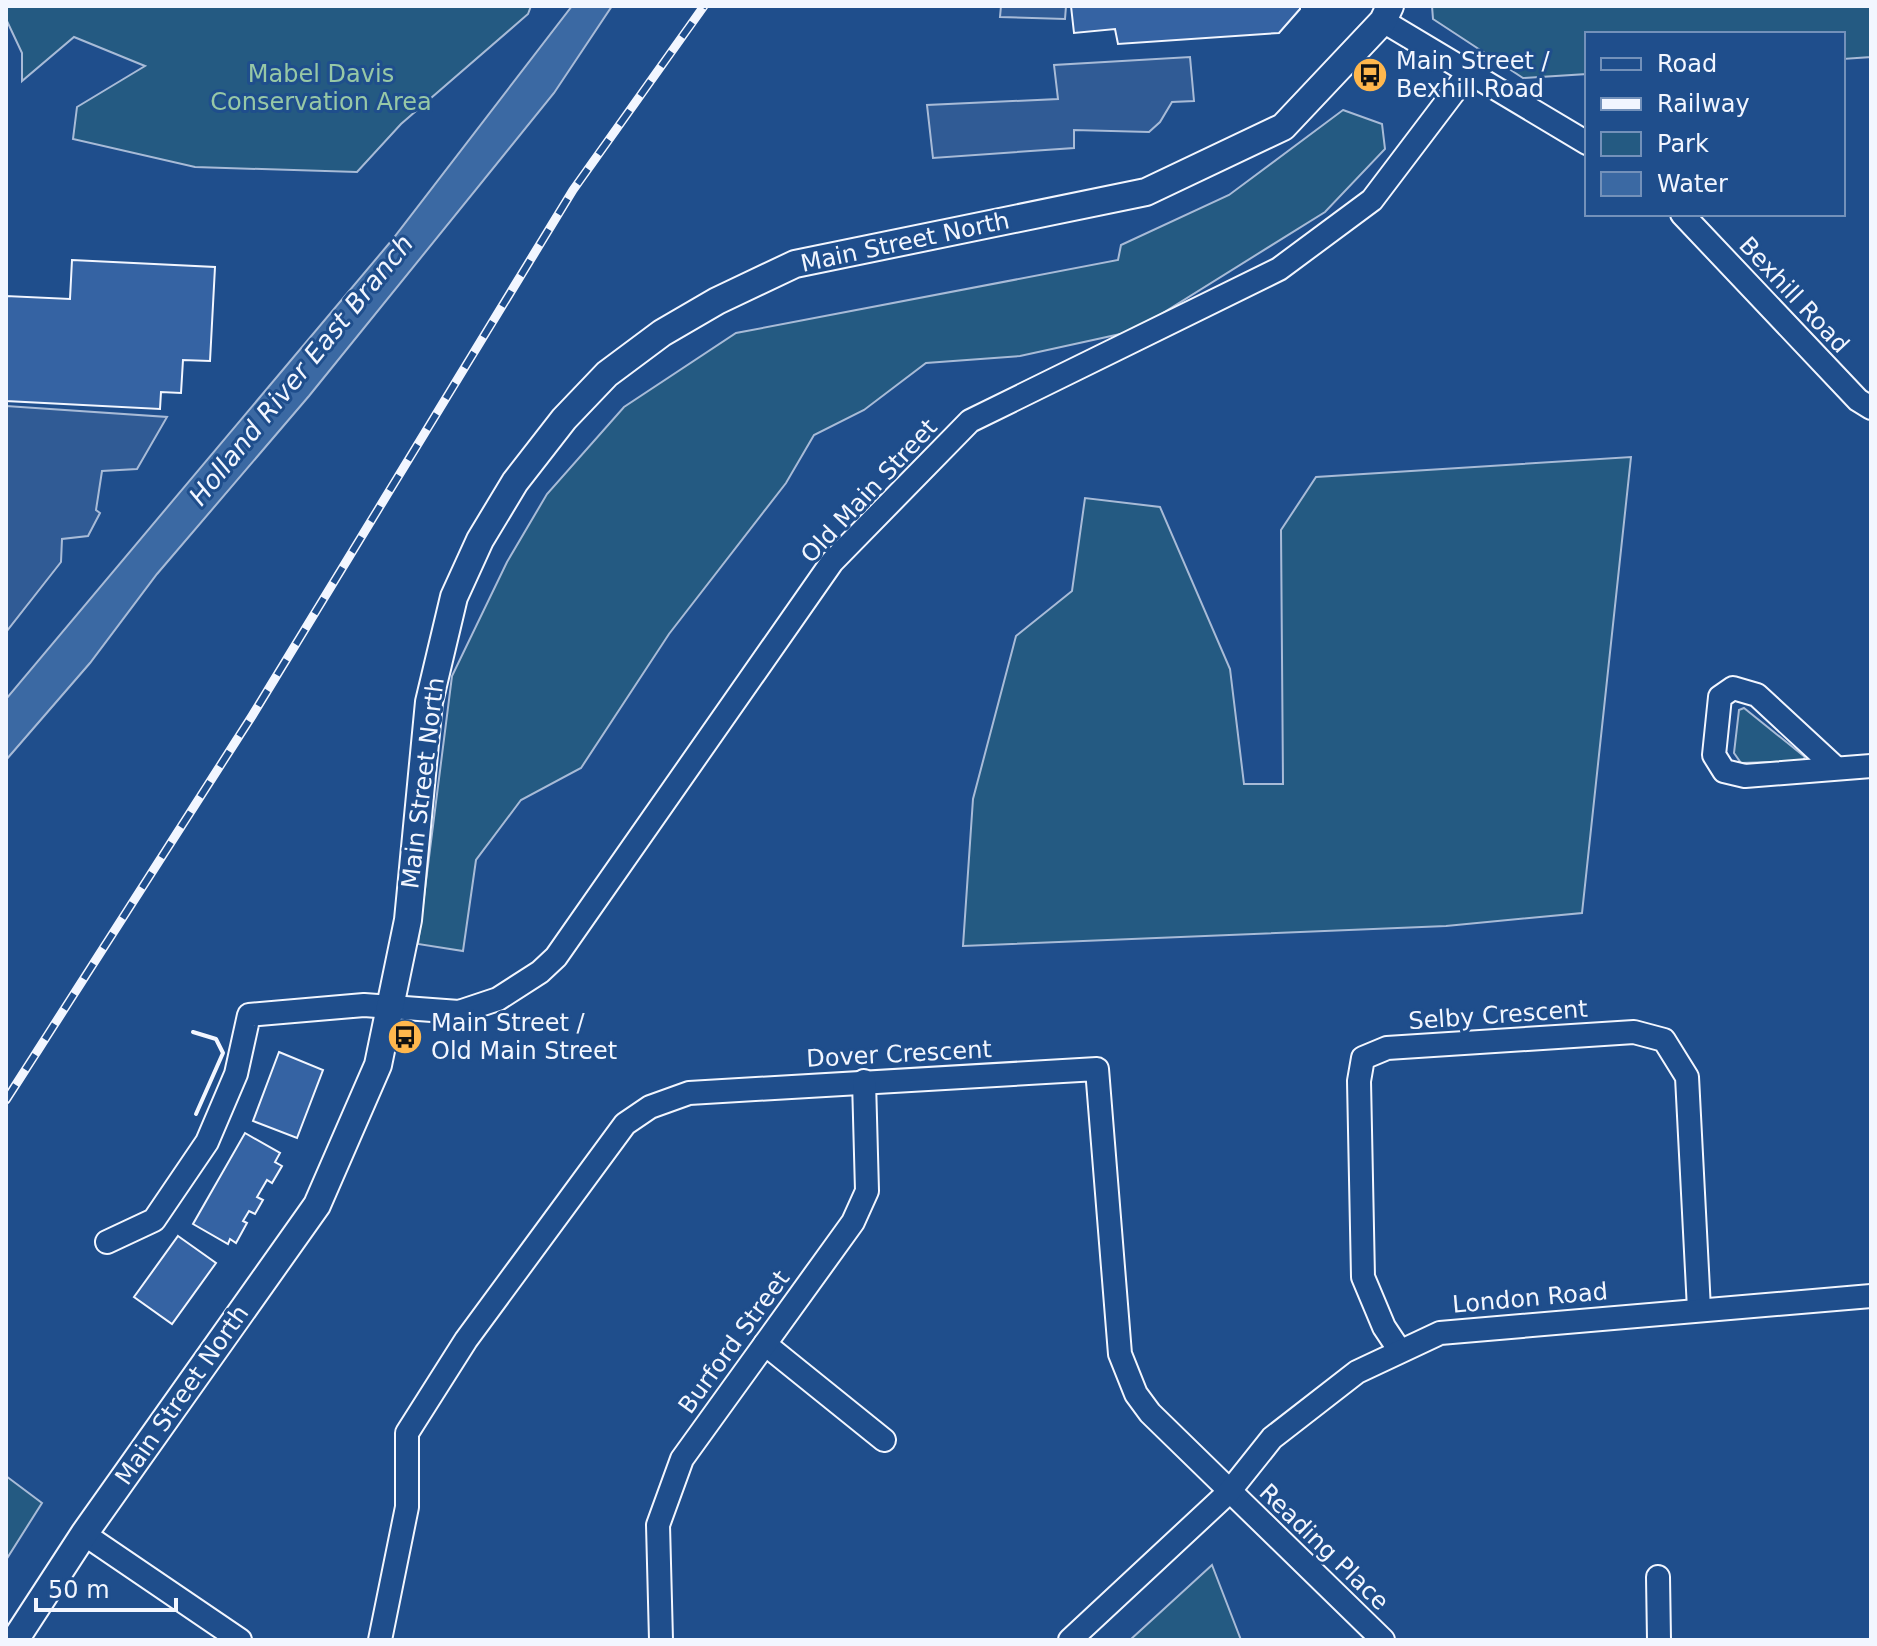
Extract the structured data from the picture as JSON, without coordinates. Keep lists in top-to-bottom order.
{
  "streets": {
    "main road": ["Main Street North"],
    "street": [
      "Bexhill Road",
      "Old Main Street",
      "Selby Crescent",
      "Dover Crescent",
      "London Road",
      "Burford Street",
      "Reading Place"
    ]
  },
  "crossings": [
    ["Main Street North", "Old Main Street"],
    ["Selby Crescent", "London Road"],
    ["Dover Crescent", "London Road"],
    ["Dover Crescent", "Burford Street"],
    ["Dover Crescent", "Reading Place"],
    ["London Road", "Reading Place"]
  ],
  "water": ["Holland River East Branch"],
  "parks": ["Mabel Davis Conservation Area"],
  "places": {
    "bus stop": ["Main Street / Bexhill Road", "Main Street / Old Main Street"]
  },
  "legend": [
    "Road",
    "Railway",
    "Park",
    "Water"
  ],
  "scale_bar": "50 m"
}
